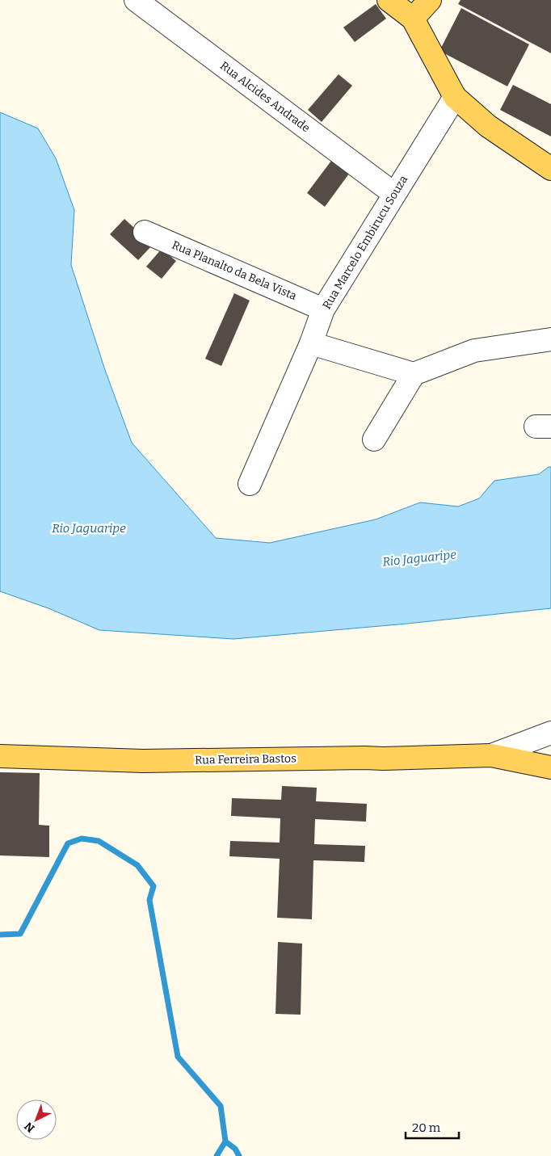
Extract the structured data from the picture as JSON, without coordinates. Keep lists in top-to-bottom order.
{
  "streets": {
    "main road": ["Rua Ferreira Bastos"],
    "street": ["Rua Alcides Andrade", "Rua Marcelo Embirucu Souza", "Rua Planalto da Bela Vista"]
  },
  "crossings": [
    ["Rua Alcides Andrade", "Rua Marcelo Embirucu Souza"],
    ["Rua Marcelo Embirucu Souza", "Rua Planalto da Bela Vista"]
  ],
  "water": ["Rio Jaguaripe"],
  "scale_bar": "20 m",
  "north": "bottom left"
}
